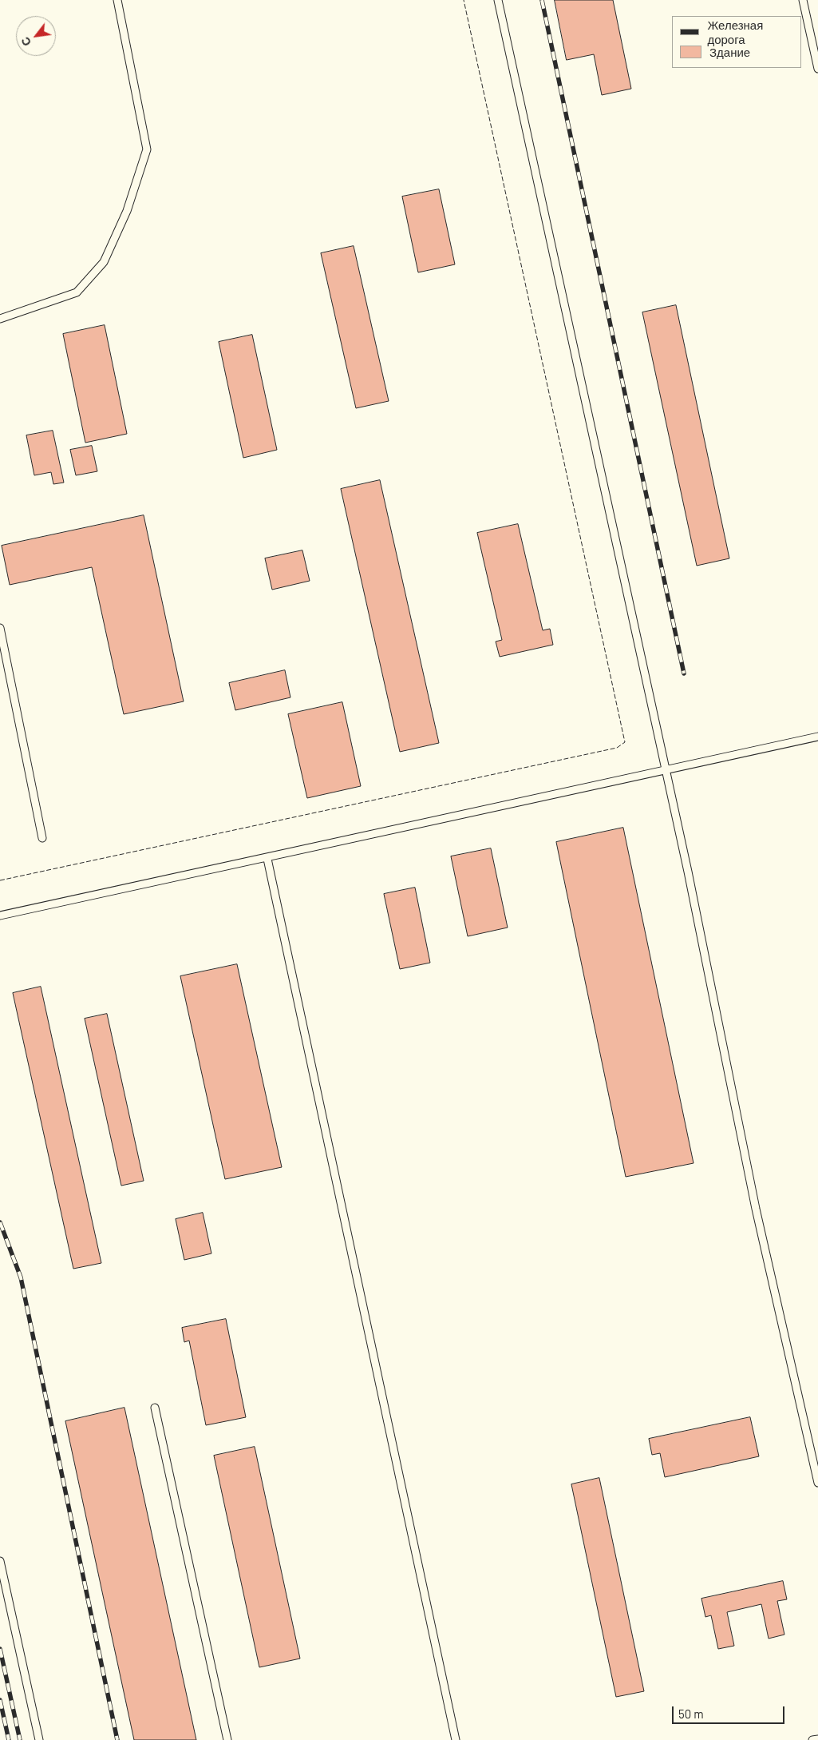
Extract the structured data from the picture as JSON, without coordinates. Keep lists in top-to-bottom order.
{
  "legend": ["Железная дорога", "Здание"],
  "scale_bar": "50 m",
  "north": "bottom left"
}
